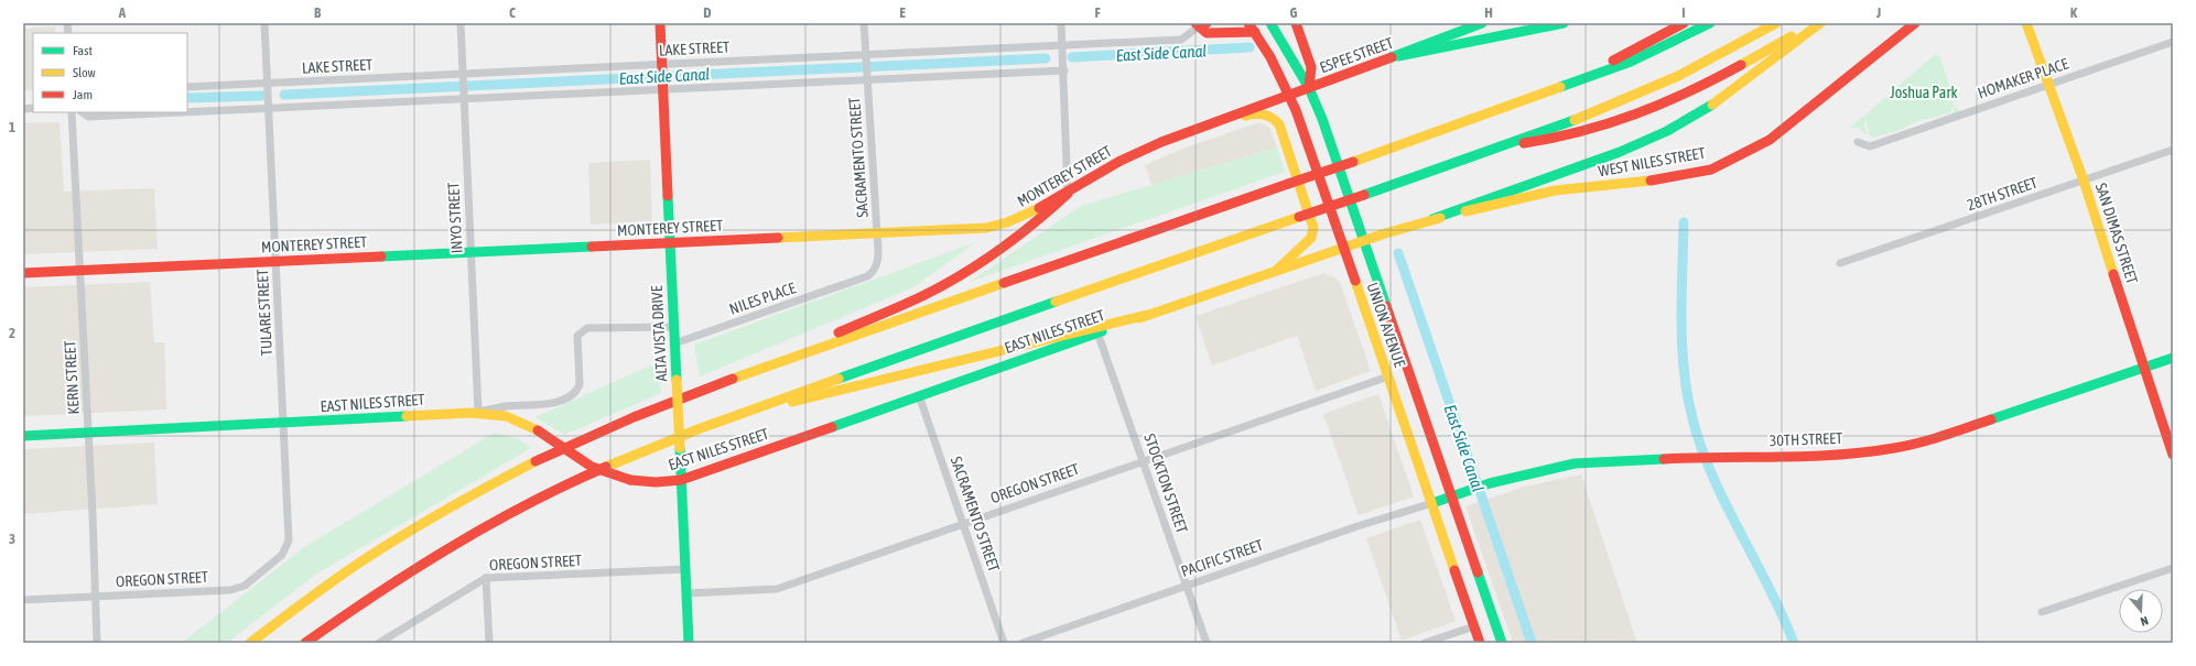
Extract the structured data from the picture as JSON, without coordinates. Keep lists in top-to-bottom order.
{
  "streets": {
    "main road": [
      "ESPEE STREET",
      "WEST NILES STREET",
      "MONTEREY STREET",
      "SAN DIMAS STREET",
      "UNION AVENUE",
      "EAST NILES STREET",
      "ALTA VISTA DRIVE",
      "30TH STREET"
    ],
    "street": [
      "LAKE STREET",
      "HOMAKER PLACE",
      "SACRAMENTO STREET",
      "28TH STREET",
      "INYO STREET",
      "NILES PLACE",
      "TULARE STREET",
      "KERN STREET",
      "OREGON STREET",
      "STOCKTON STREET",
      "PACIFIC STREET"
    ]
  },
  "crossings": [
    ["LAKE STREET", "SACRAMENTO STREET"],
    ["LAKE STREET", "INYO STREET"],
    ["LAKE STREET", "TULARE STREET"],
    ["LAKE STREET", "ALTA VISTA DRIVE"],
    ["ESPEE STREET", "MONTEREY STREET"],
    ["ESPEE STREET", "UNION AVENUE"],
    ["HOMAKER PLACE", "SAN DIMAS STREET"],
    ["SACRAMENTO STREET", "MONTEREY STREET"],
    ["SACRAMENTO STREET", "NILES PLACE"],
    ["SACRAMENTO STREET", "EAST NILES STREET"],
    ["SACRAMENTO STREET", "OREGON STREET"],
    ["WEST NILES STREET", "UNION AVENUE"],
    ["WEST NILES STREET", "EAST NILES STREET"],
    ["MONTEREY STREET", "INYO STREET"],
    ["MONTEREY STREET", "TULARE STREET"],
    ["MONTEREY STREET", "UNION AVENUE"],
    ["MONTEREY STREET", "ALTA VISTA DRIVE"],
    ["MONTEREY STREET", "KERN STREET"],
    ["28TH STREET", "SAN DIMAS STREET"],
    ["INYO STREET", "EAST NILES STREET"],
    ["SAN DIMAS STREET", "30TH STREET"],
    ["NILES PLACE", "ALTA VISTA DRIVE"],
    ["TULARE STREET", "EAST NILES STREET"],
    ["TULARE STREET", "OREGON STREET"],
    ["UNION AVENUE", "EAST NILES STREET"],
    ["UNION AVENUE", "30TH STREET"],
    ["UNION AVENUE", "OREGON STREET"],
    ["UNION AVENUE", "PACIFIC STREET"],
    ["EAST NILES STREET", "ALTA VISTA DRIVE"],
    ["EAST NILES STREET", "KERN STREET"],
    ["EAST NILES STREET", "STOCKTON STREET"],
    ["ALTA VISTA DRIVE", "OREGON STREET"],
    ["KERN STREET", "OREGON STREET"],
    ["30TH STREET", "PACIFIC STREET"],
    ["OREGON STREET", "STOCKTON STREET"],
    ["STOCKTON STREET", "PACIFIC STREET"]
  ],
  "water": ["East Side Canal"],
  "parks": ["Joshua Park"],
  "legend": ["Fast", "Slow", "Jam"],
  "north": "bottom",
  "grid": {
    "columns": [
      "A",
      "B",
      "C",
      "D",
      "E",
      "F",
      "G",
      "H",
      "I",
      "J",
      "K"
    ],
    "rows": ["1", "2", "3"]
  }
}
